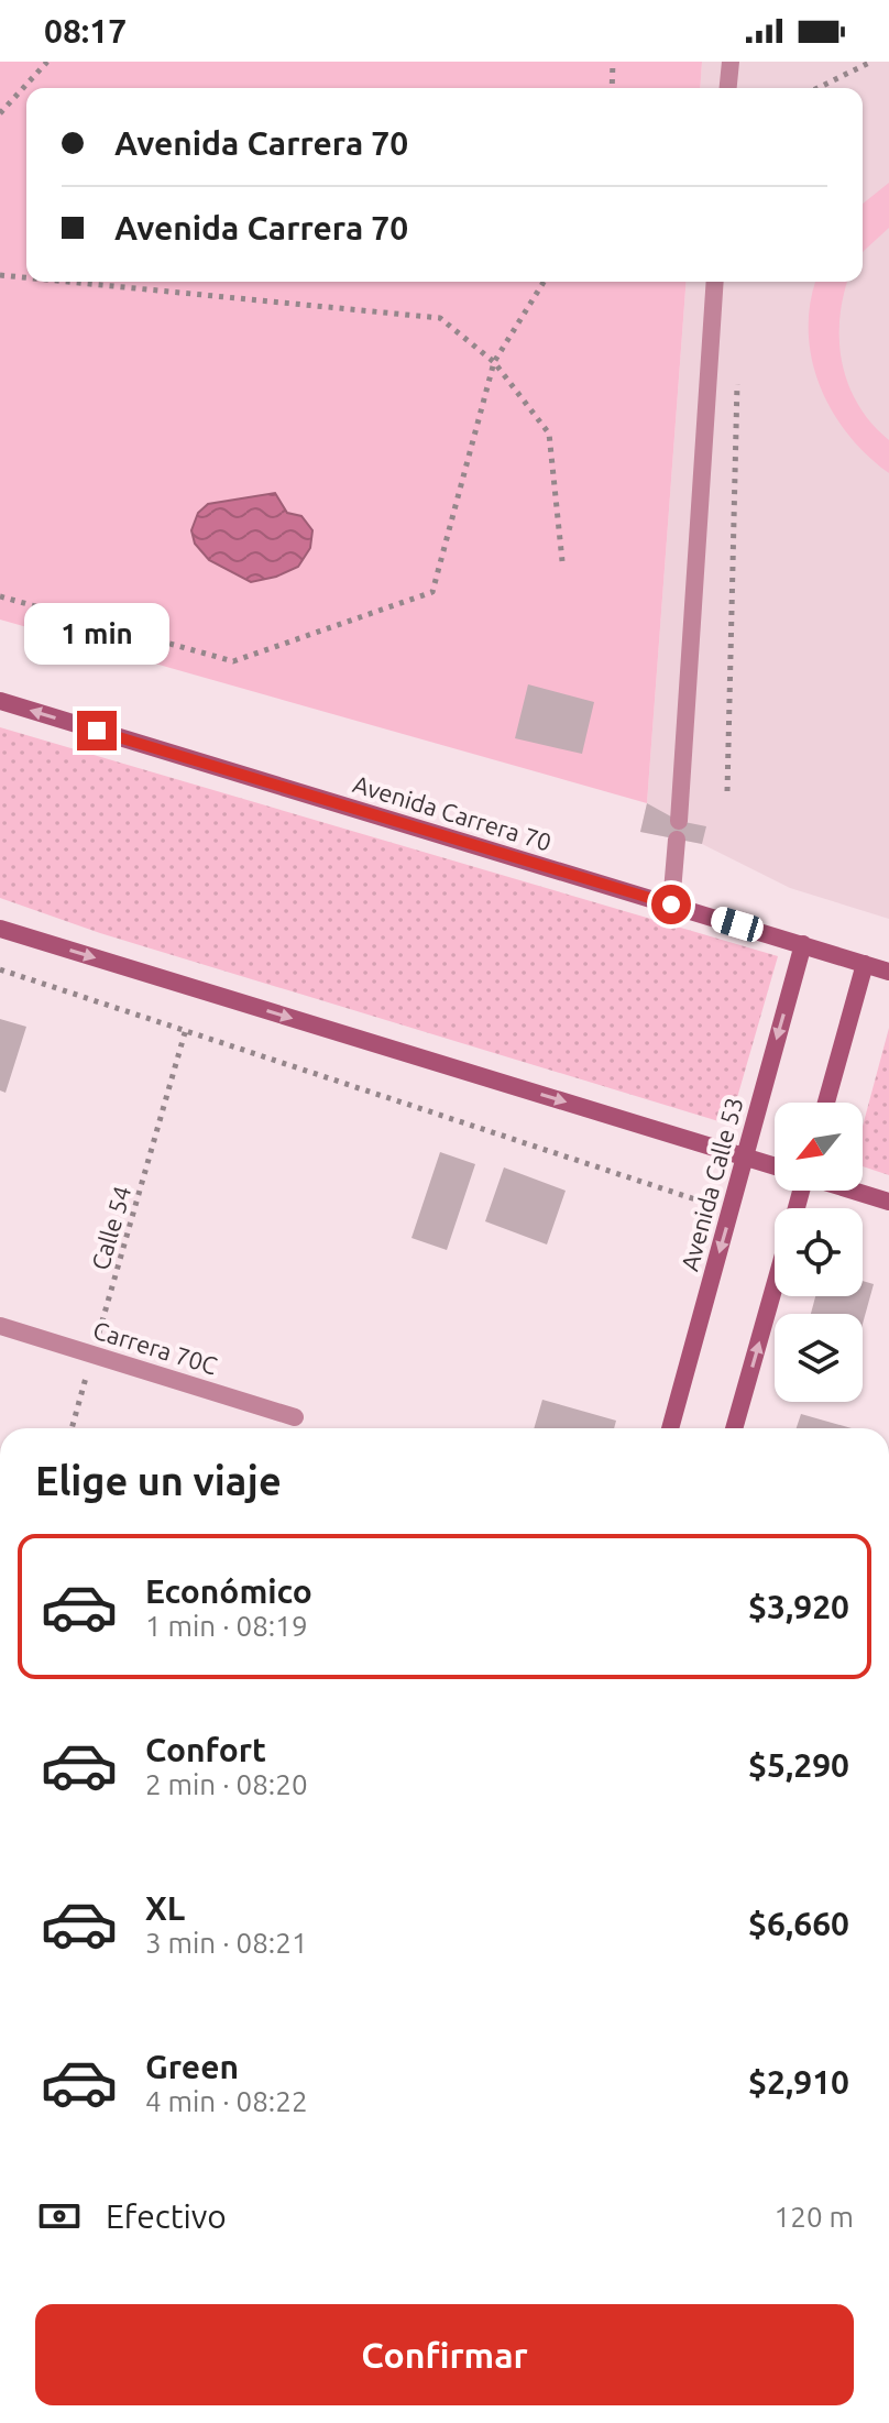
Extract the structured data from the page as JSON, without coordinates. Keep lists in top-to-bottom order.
{
  "streets": {
    "main road": ["Avenida Carrera 70", "Avenida Calle 53"],
    "street": ["Carrera 70C"],
    "path": ["Calle 54"]
  },
  "crossings": [
    ["Avenida Carrera 70", "Avenida Calle 53"],
    ["Calle 54", "Carrera 70C"]
  ],
  "one_way": ["Avenida Carrera 70"],
  "north": "bottom left",
  "page": {
    "status": "08:17",
    "banner": ["Avenida Carrera 70", "Avenida Carrera 70"],
    "bubble": "1 min",
    "heading": "Elige un viaje",
    "list": [
      {
        "name": "Económico",
        "note": "1 min · 08:19",
        "value": "$3,920"
      },
      {
        "name": "Confort",
        "note": "2 min · 08:20",
        "value": "$5,290"
      },
      {
        "name": "XL",
        "note": "3 min · 08:21",
        "value": "$6,660"
      },
      {
        "name": "Green",
        "note": "4 min · 08:22",
        "value": "$2,910"
      }
    ],
    "pay": ["Efectivo", "120 m"],
    "buttons": "Confirmar"
  }
}
